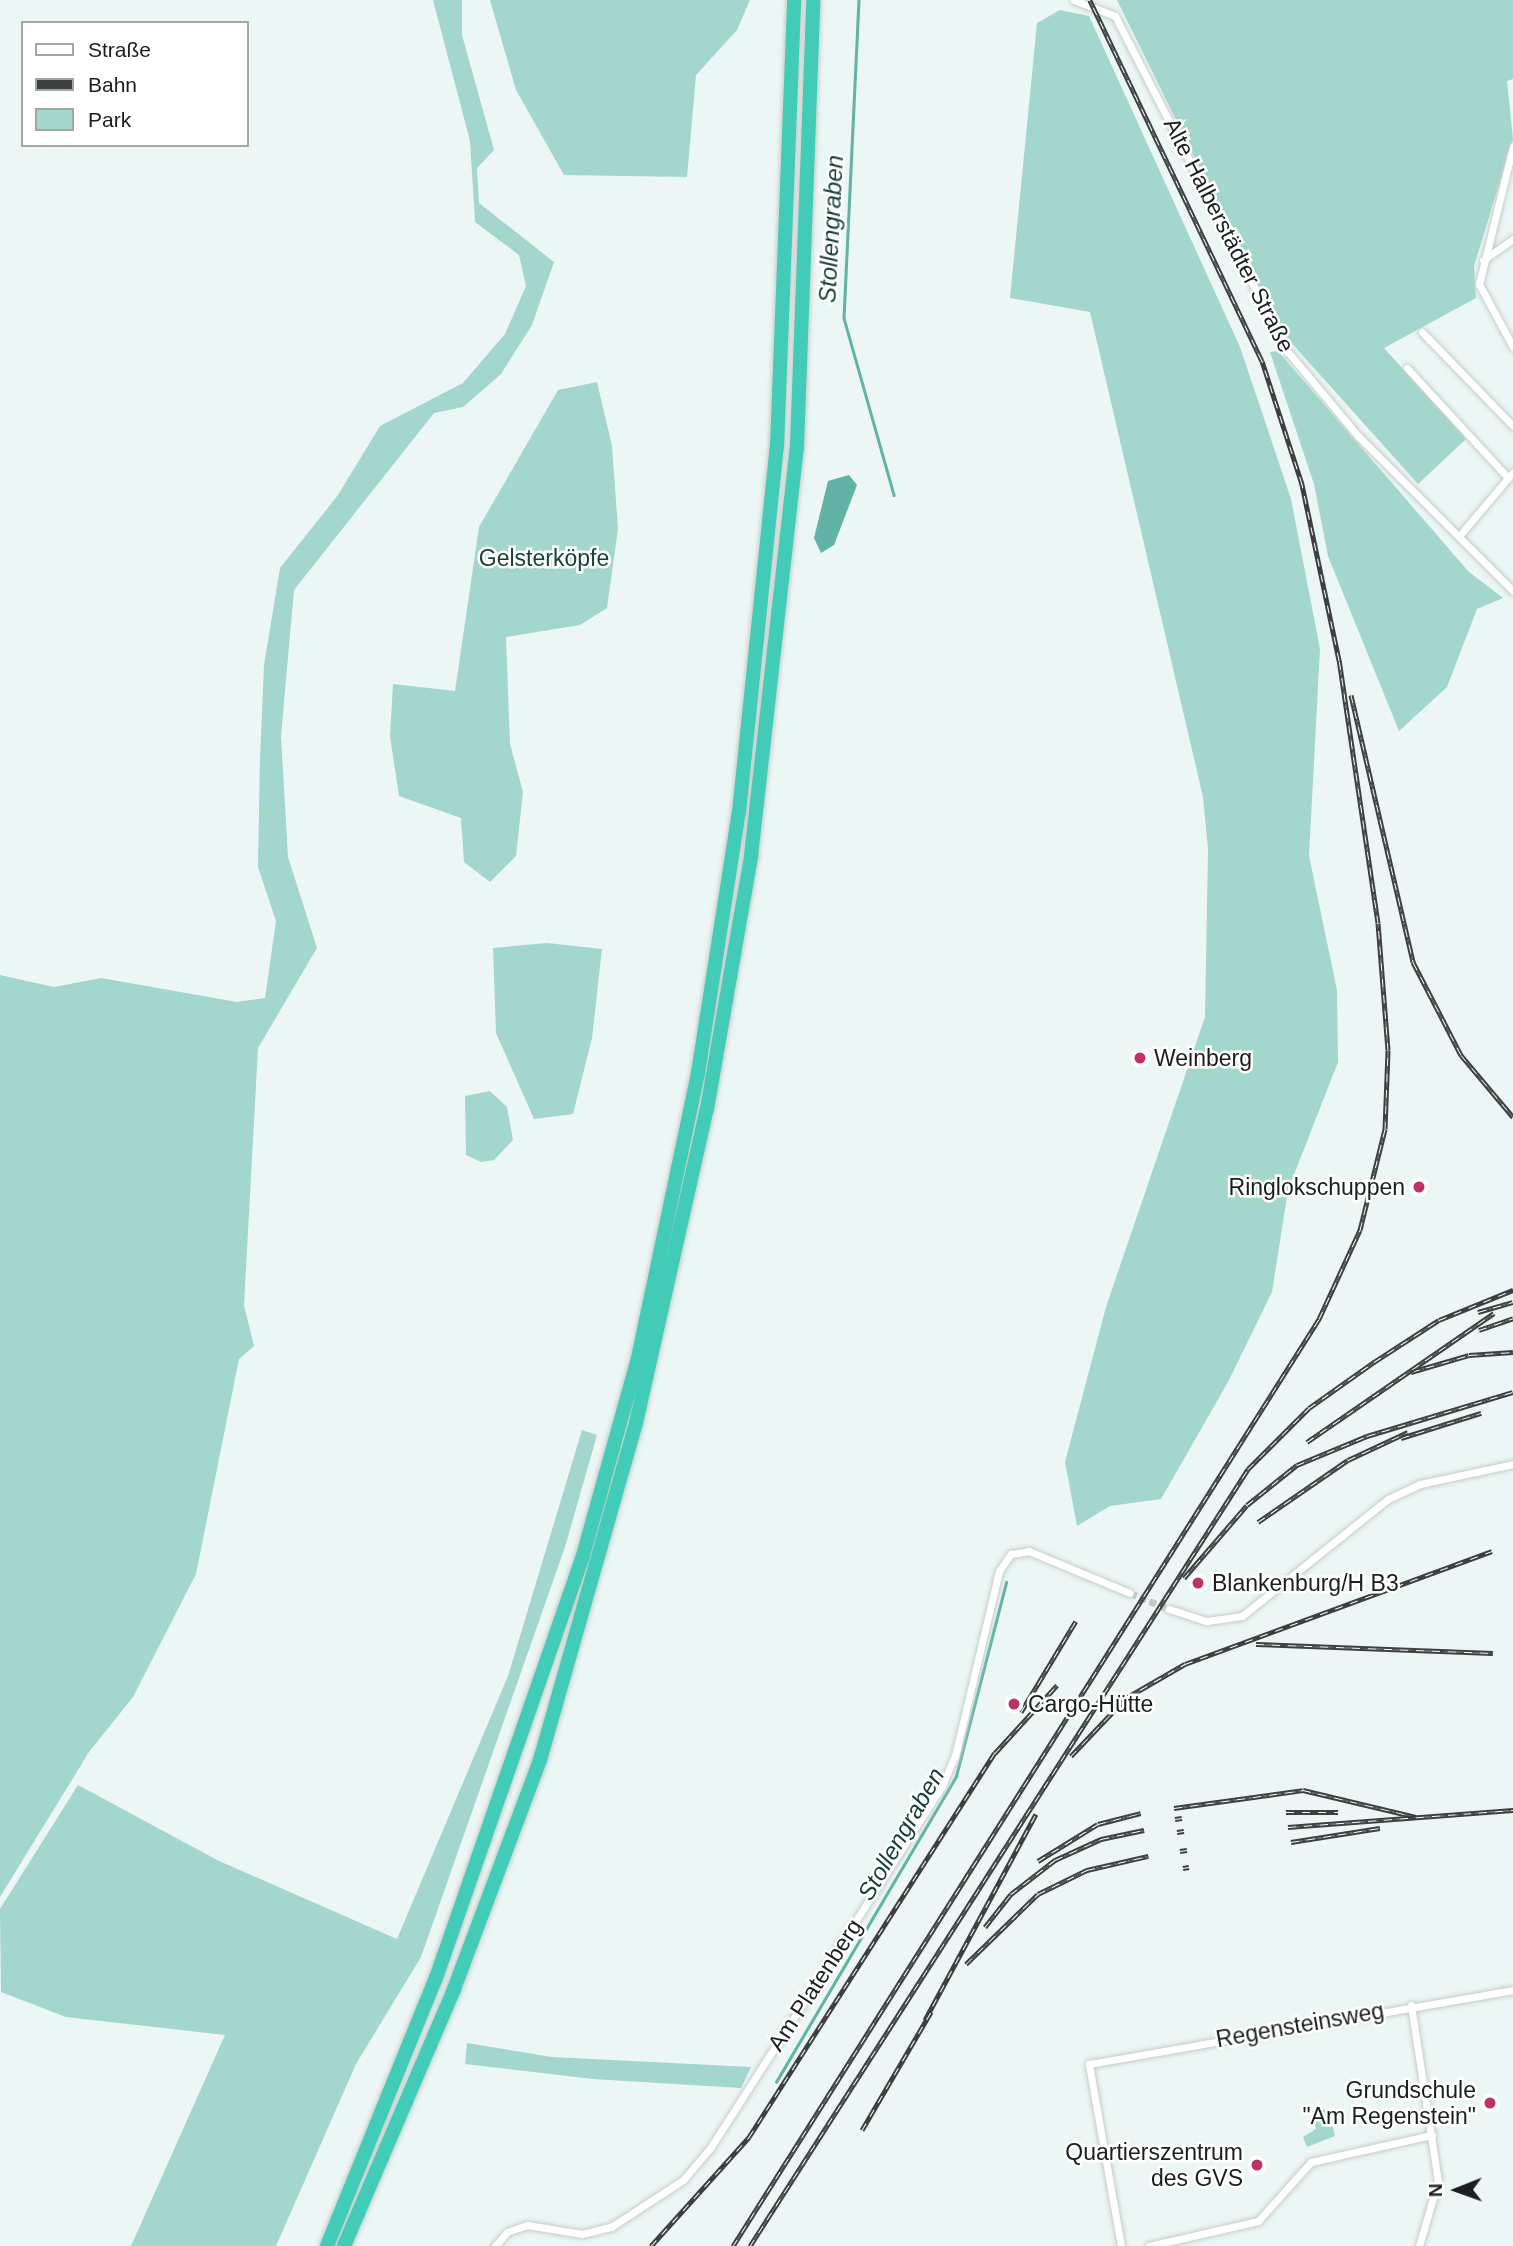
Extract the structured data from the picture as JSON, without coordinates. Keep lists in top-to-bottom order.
{
  "streets": {
    "street": ["Alte Halberstädter Straße", "Am Platenberg", "Regensteinsweg"]
  },
  "water": ["Stollengraben"],
  "parks": ["Gelsterköpfe"],
  "places": [
    "Weinberg",
    "Ringlokschuppen",
    "Blankenburg/H B3",
    "Cargo-Hütte",
    "Grundschule \"Am Regenstein\"",
    "Quartierszentrum des GVS"
  ],
  "legend": ["Straße", "Bahn", "Park"],
  "north": "left"
}
